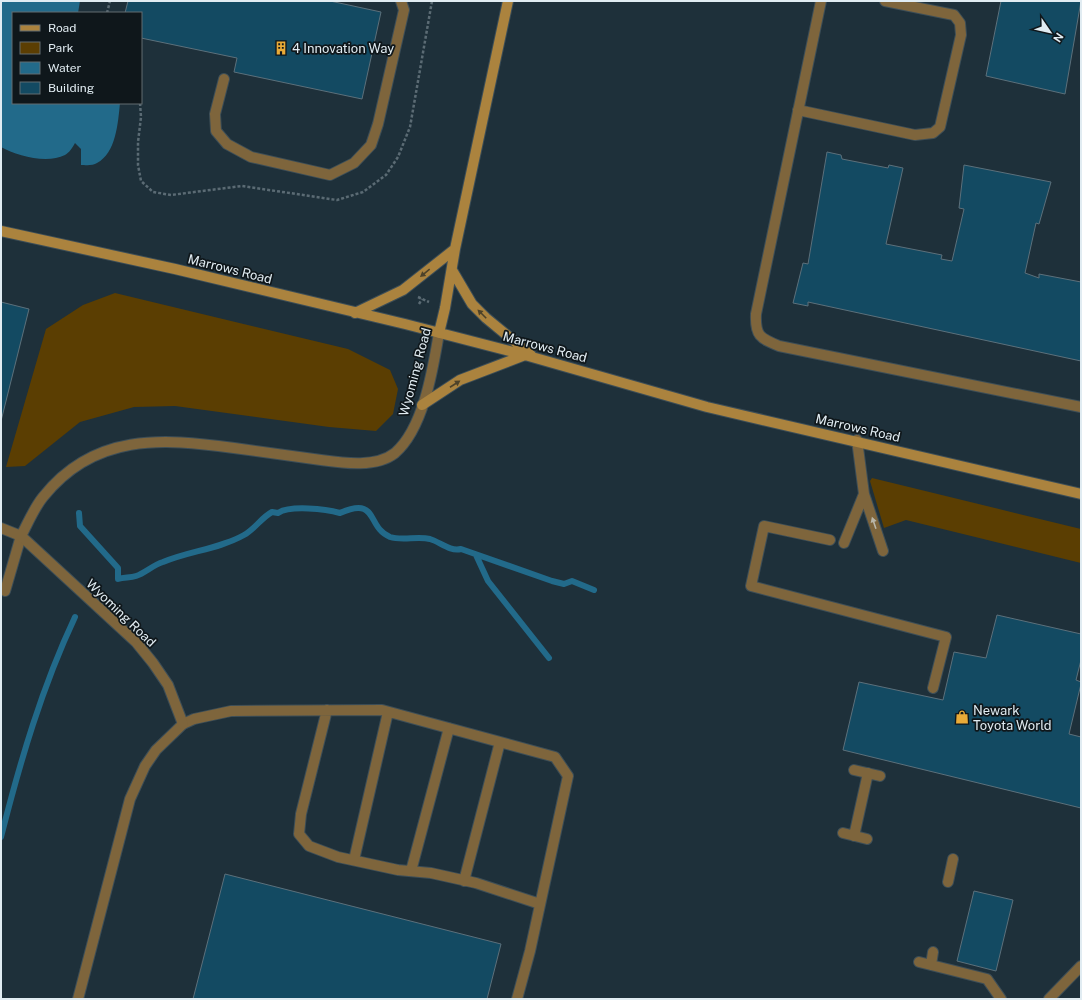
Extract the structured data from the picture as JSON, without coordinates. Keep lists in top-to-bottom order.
{
  "streets": {
    "street": ["Marrows Road", "Wyoming Road"]
  },
  "crossings": [
    ["Marrows Road", "Wyoming Road"]
  ],
  "places": {
    "building": ["4 Innovation Way"],
    "shop": ["Newark Toyota World"]
  },
  "legend": [
    "Road",
    "Park",
    "Water",
    "Building"
  ],
  "north": "bottom right"
}
